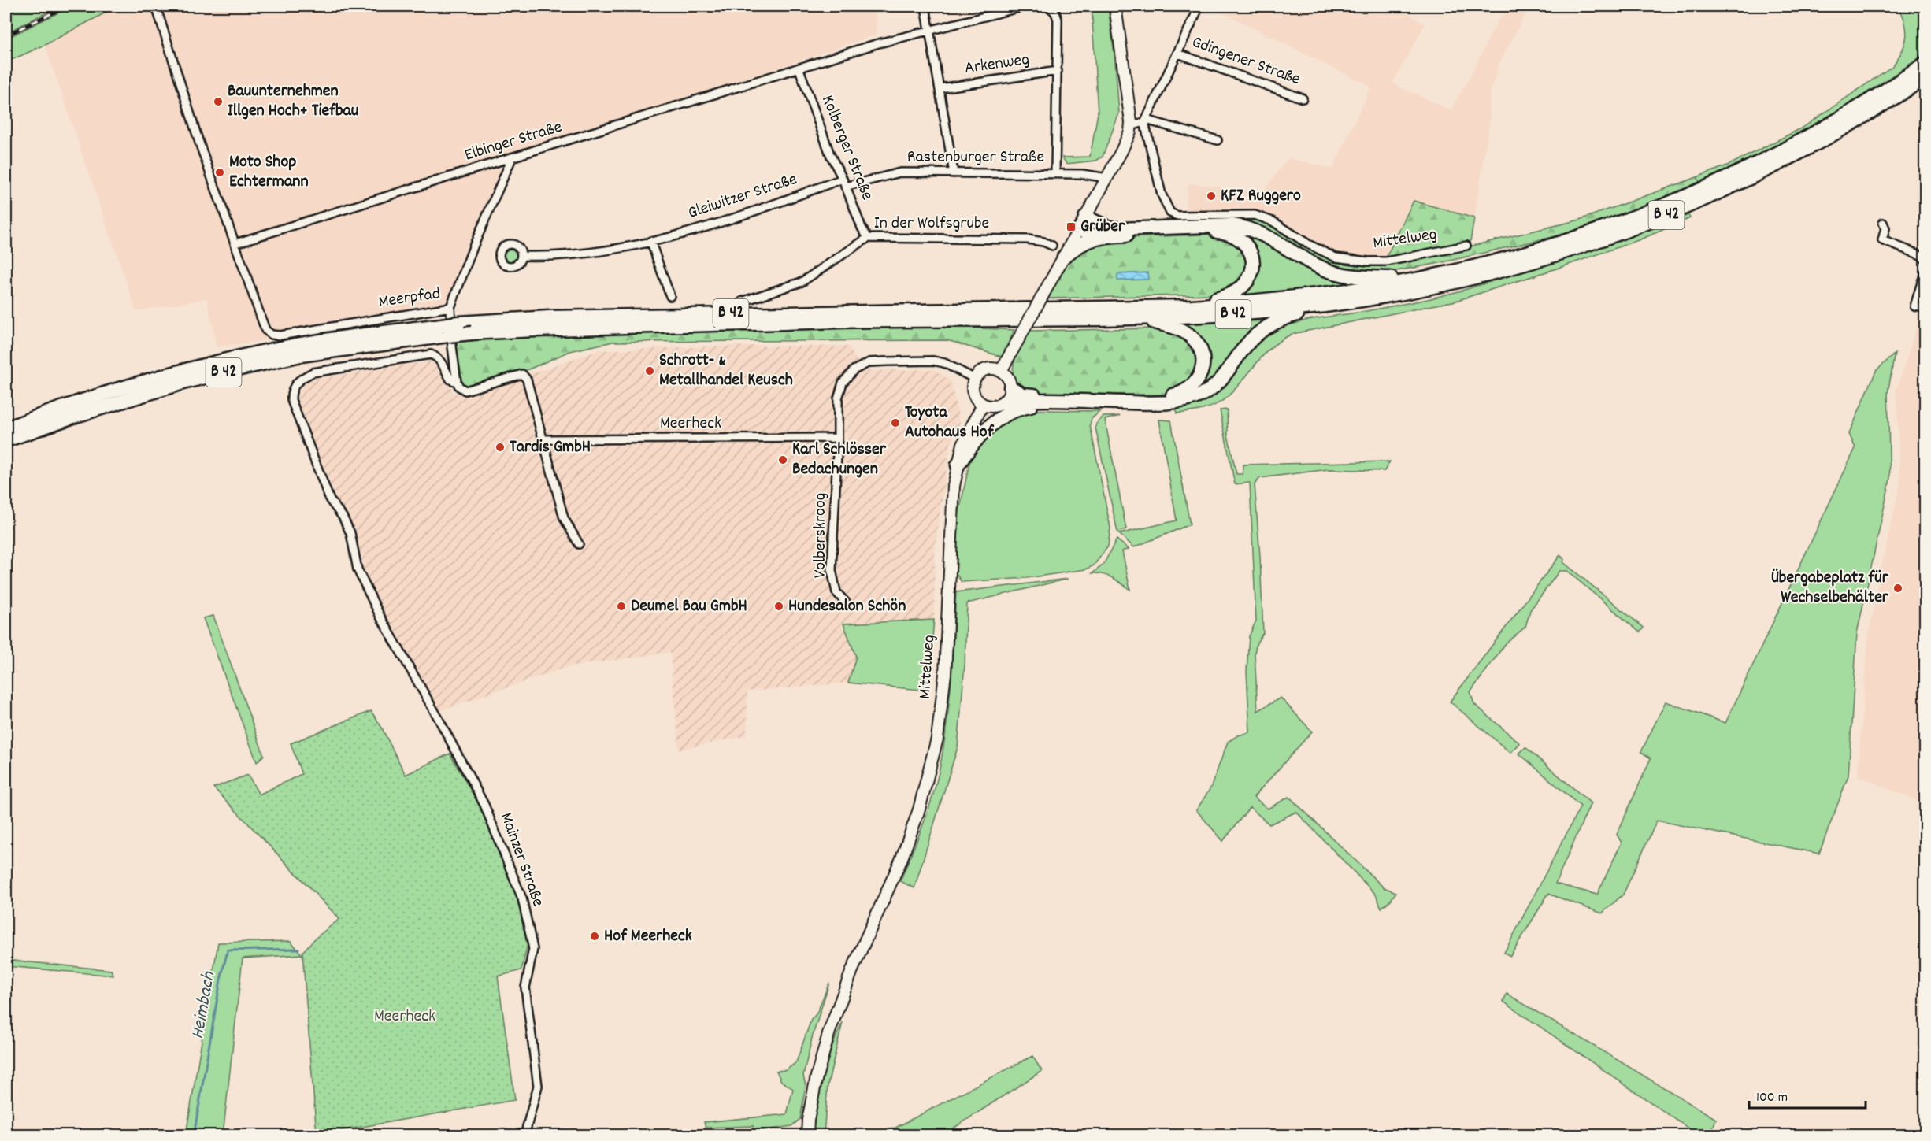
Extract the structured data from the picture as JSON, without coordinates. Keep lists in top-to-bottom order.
{
  "streets": {
    "highway": ["B 42"],
    "main road": ["Mittelweg"],
    "street": [
      "Gdingener Straße",
      "Arkenweg",
      "Elbinger Straße",
      "Kolberger Straße",
      "Rastenburger Straße",
      "Gleiwitzer Straße",
      "In der Wolfsgrube",
      "Meerpfad",
      "Meerheck",
      "Volberskroog",
      "Mainzer Straße"
    ]
  },
  "crossings": [
    ["Elbinger Straße", "Kolberger Straße"],
    ["Elbinger Straße", "Meerpfad"],
    ["Kolberger Straße", "Rastenburger Straße"],
    ["Kolberger Straße", "Gleiwitzer Straße"],
    ["Kolberger Straße", "In der Wolfsgrube"],
    ["Mittelweg", "Volberskroog"],
    ["Meerpfad", "Mainzer Straße"],
    ["Meerheck", "Volberskroog"]
  ],
  "water": ["Heimbach"],
  "parks": ["Meerheck"],
  "places": {
    "other": [
      "Bauunternehmen Illgen Hoch+ Tiefbau",
      "Moto Shop Echtermann",
      "KFZ Ruggero",
      "Schrott- & Metallhandel Keusch",
      "Toyota Autohaus Hof",
      "Tardis GmbH",
      "Karl Schlösser Bedachungen",
      "Übergabeplatz für Wechselbehälter",
      "Deumel Bau GmbH",
      "Hundesalon Schön",
      "Hof Meerheck"
    ],
    "transit": ["Grüber"]
  },
  "scale_bar": "100 m"
}
